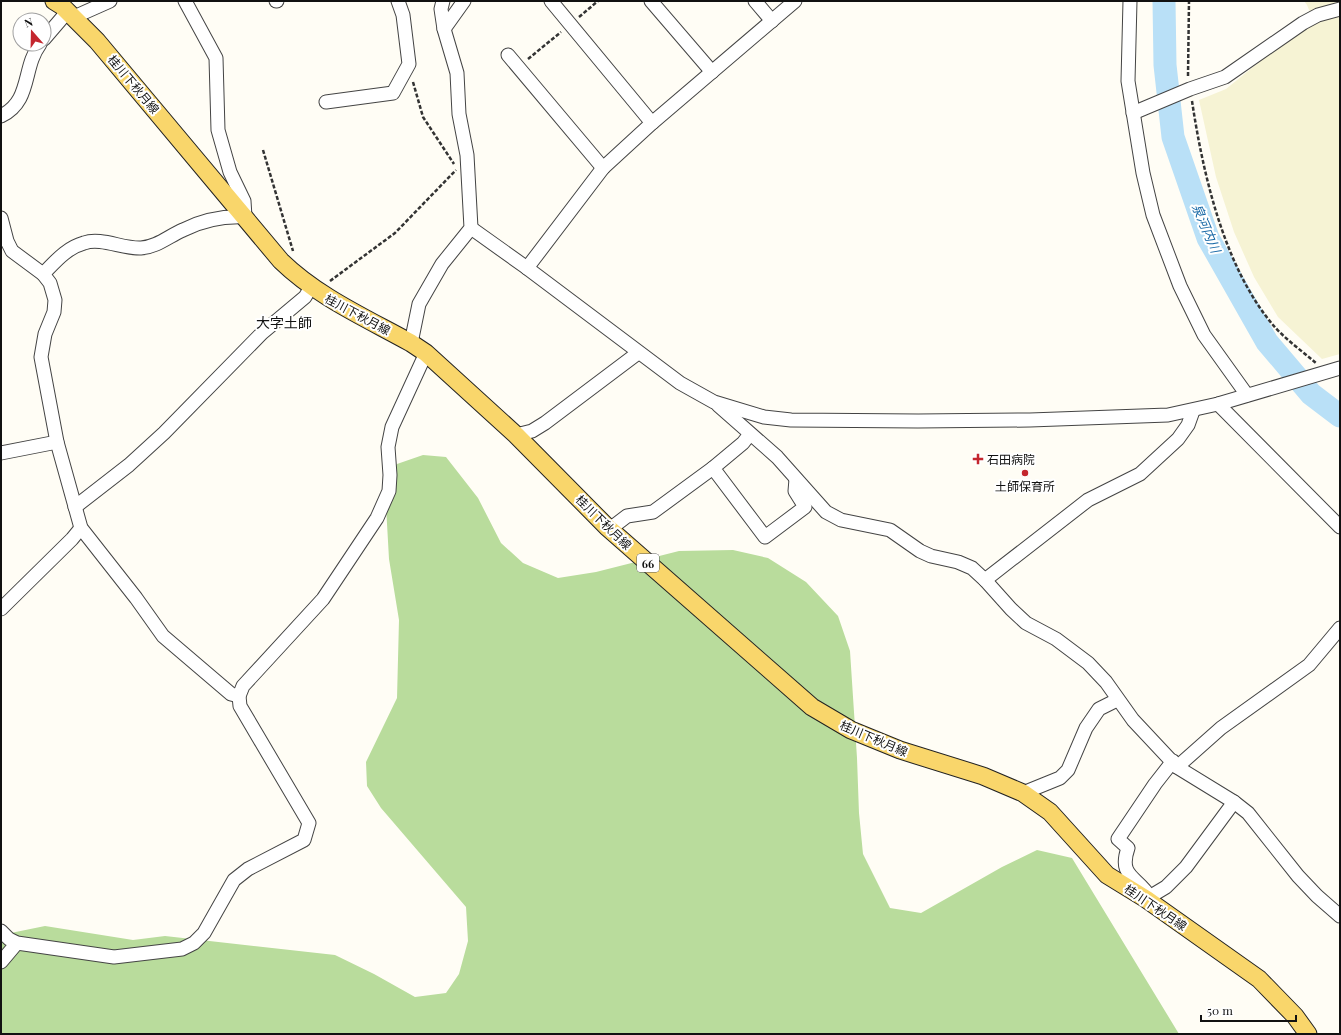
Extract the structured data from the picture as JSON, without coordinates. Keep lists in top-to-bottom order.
{
  "streets": {
    "main road": ["桂川下秋月線", "66"]
  },
  "districts": ["大字土師"],
  "water": ["泉河内川"],
  "places": {
    "health": ["石田病院"],
    "other": ["土師保育所"]
  },
  "scale_bar": "50 m",
  "north": "top"
}
